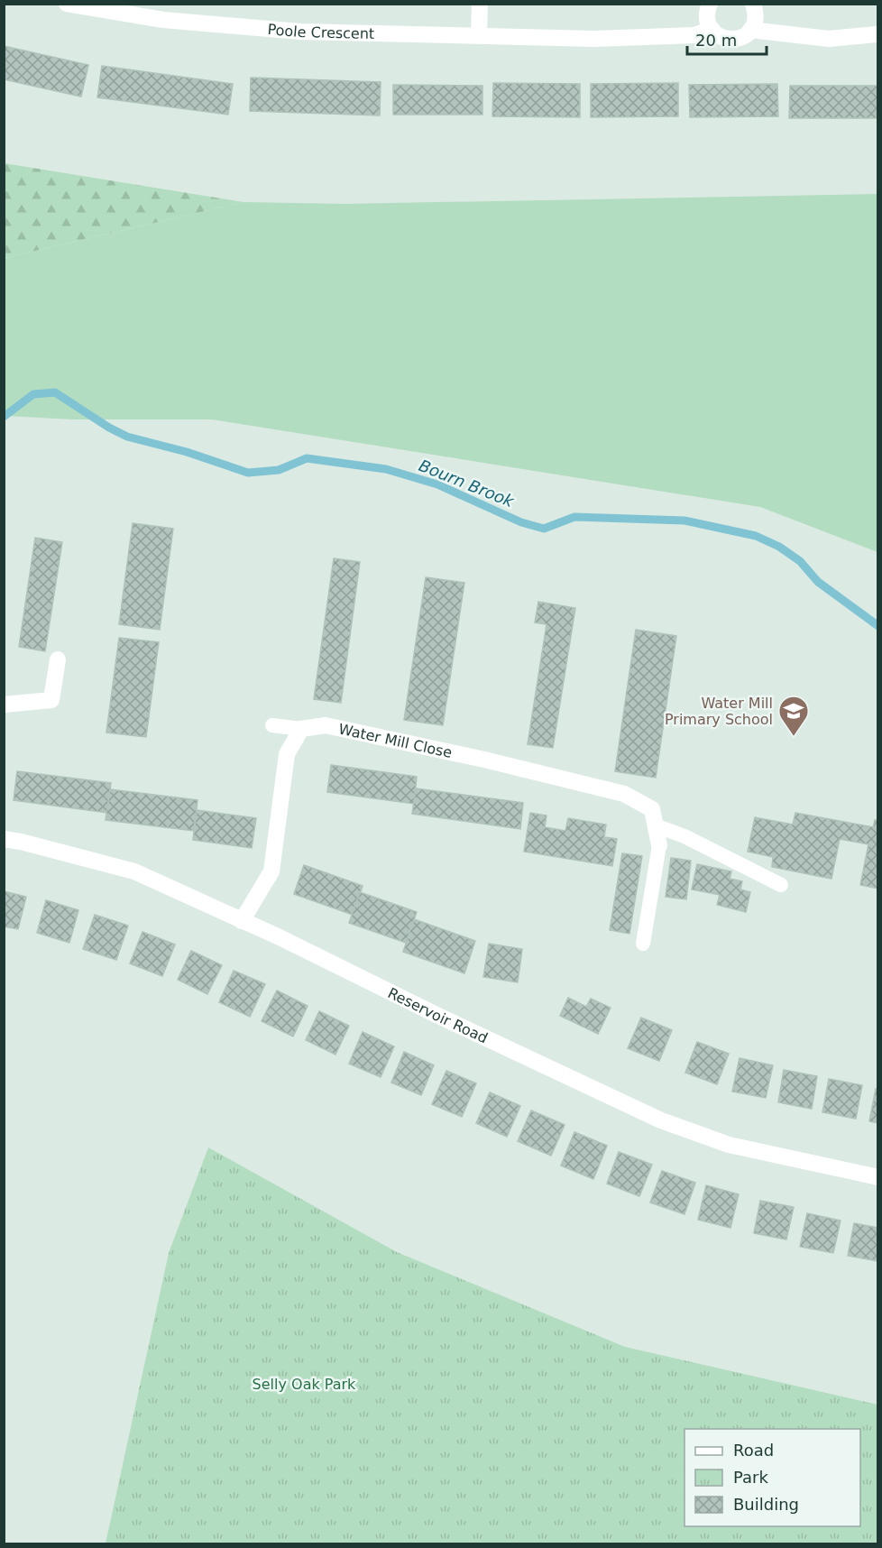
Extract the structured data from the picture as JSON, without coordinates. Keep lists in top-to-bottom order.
{
  "streets": {
    "street": ["Poole Crescent", "Water Mill Close", "Reservoir Road"]
  },
  "water": ["Bourn Brook"],
  "parks": ["Selly Oak Park"],
  "places": {
    "school or university": ["Water Mill Primary School"]
  },
  "legend": ["Road", "Park", "Building"],
  "scale_bar": "20 m"
}
